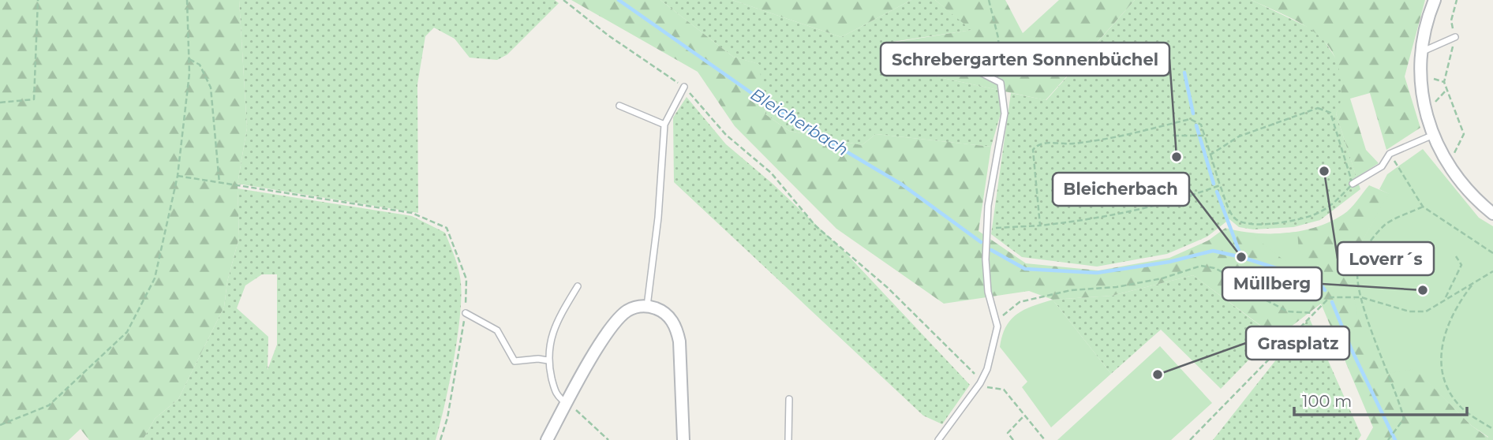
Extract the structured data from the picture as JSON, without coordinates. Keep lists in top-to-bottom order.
{
  "water": ["Bleicherbach"],
  "places": [
    "Schrebergarten Sonnenbüchel",
    "Loverr´s",
    "Bleicherbach",
    "Müllberg",
    "Grasplatz"
  ],
  "scale_bar": "100 m"
}
